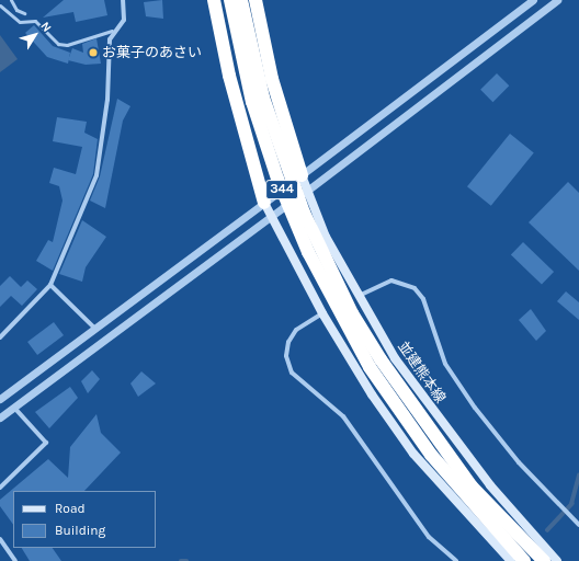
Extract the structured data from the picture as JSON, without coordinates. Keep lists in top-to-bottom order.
{
  "streets": {
    "highway": ["344"],
    "main road": ["並建熊本線"]
  },
  "places": ["お菓子のあさい"],
  "legend": ["Road", "Building"],
  "north": "top right"
}
